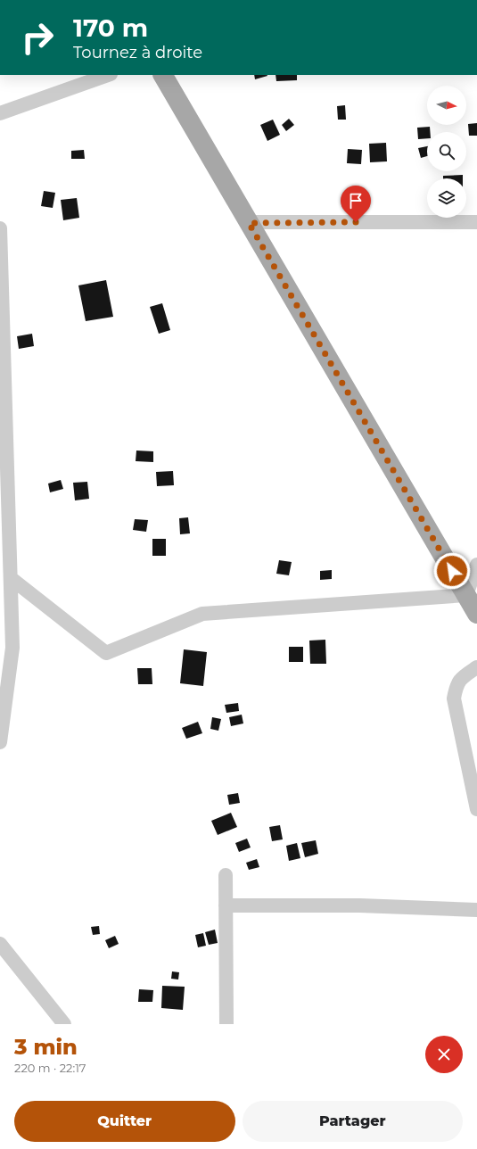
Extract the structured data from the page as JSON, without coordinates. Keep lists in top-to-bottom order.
{
  "north": "right",
  "page": {
    "turn": ["170 m", "Tournez à droite"],
    "heading": ["3 min", "220 m · 22:17"],
    "buttons": ["Quitter", "Partager"]
  }
}
